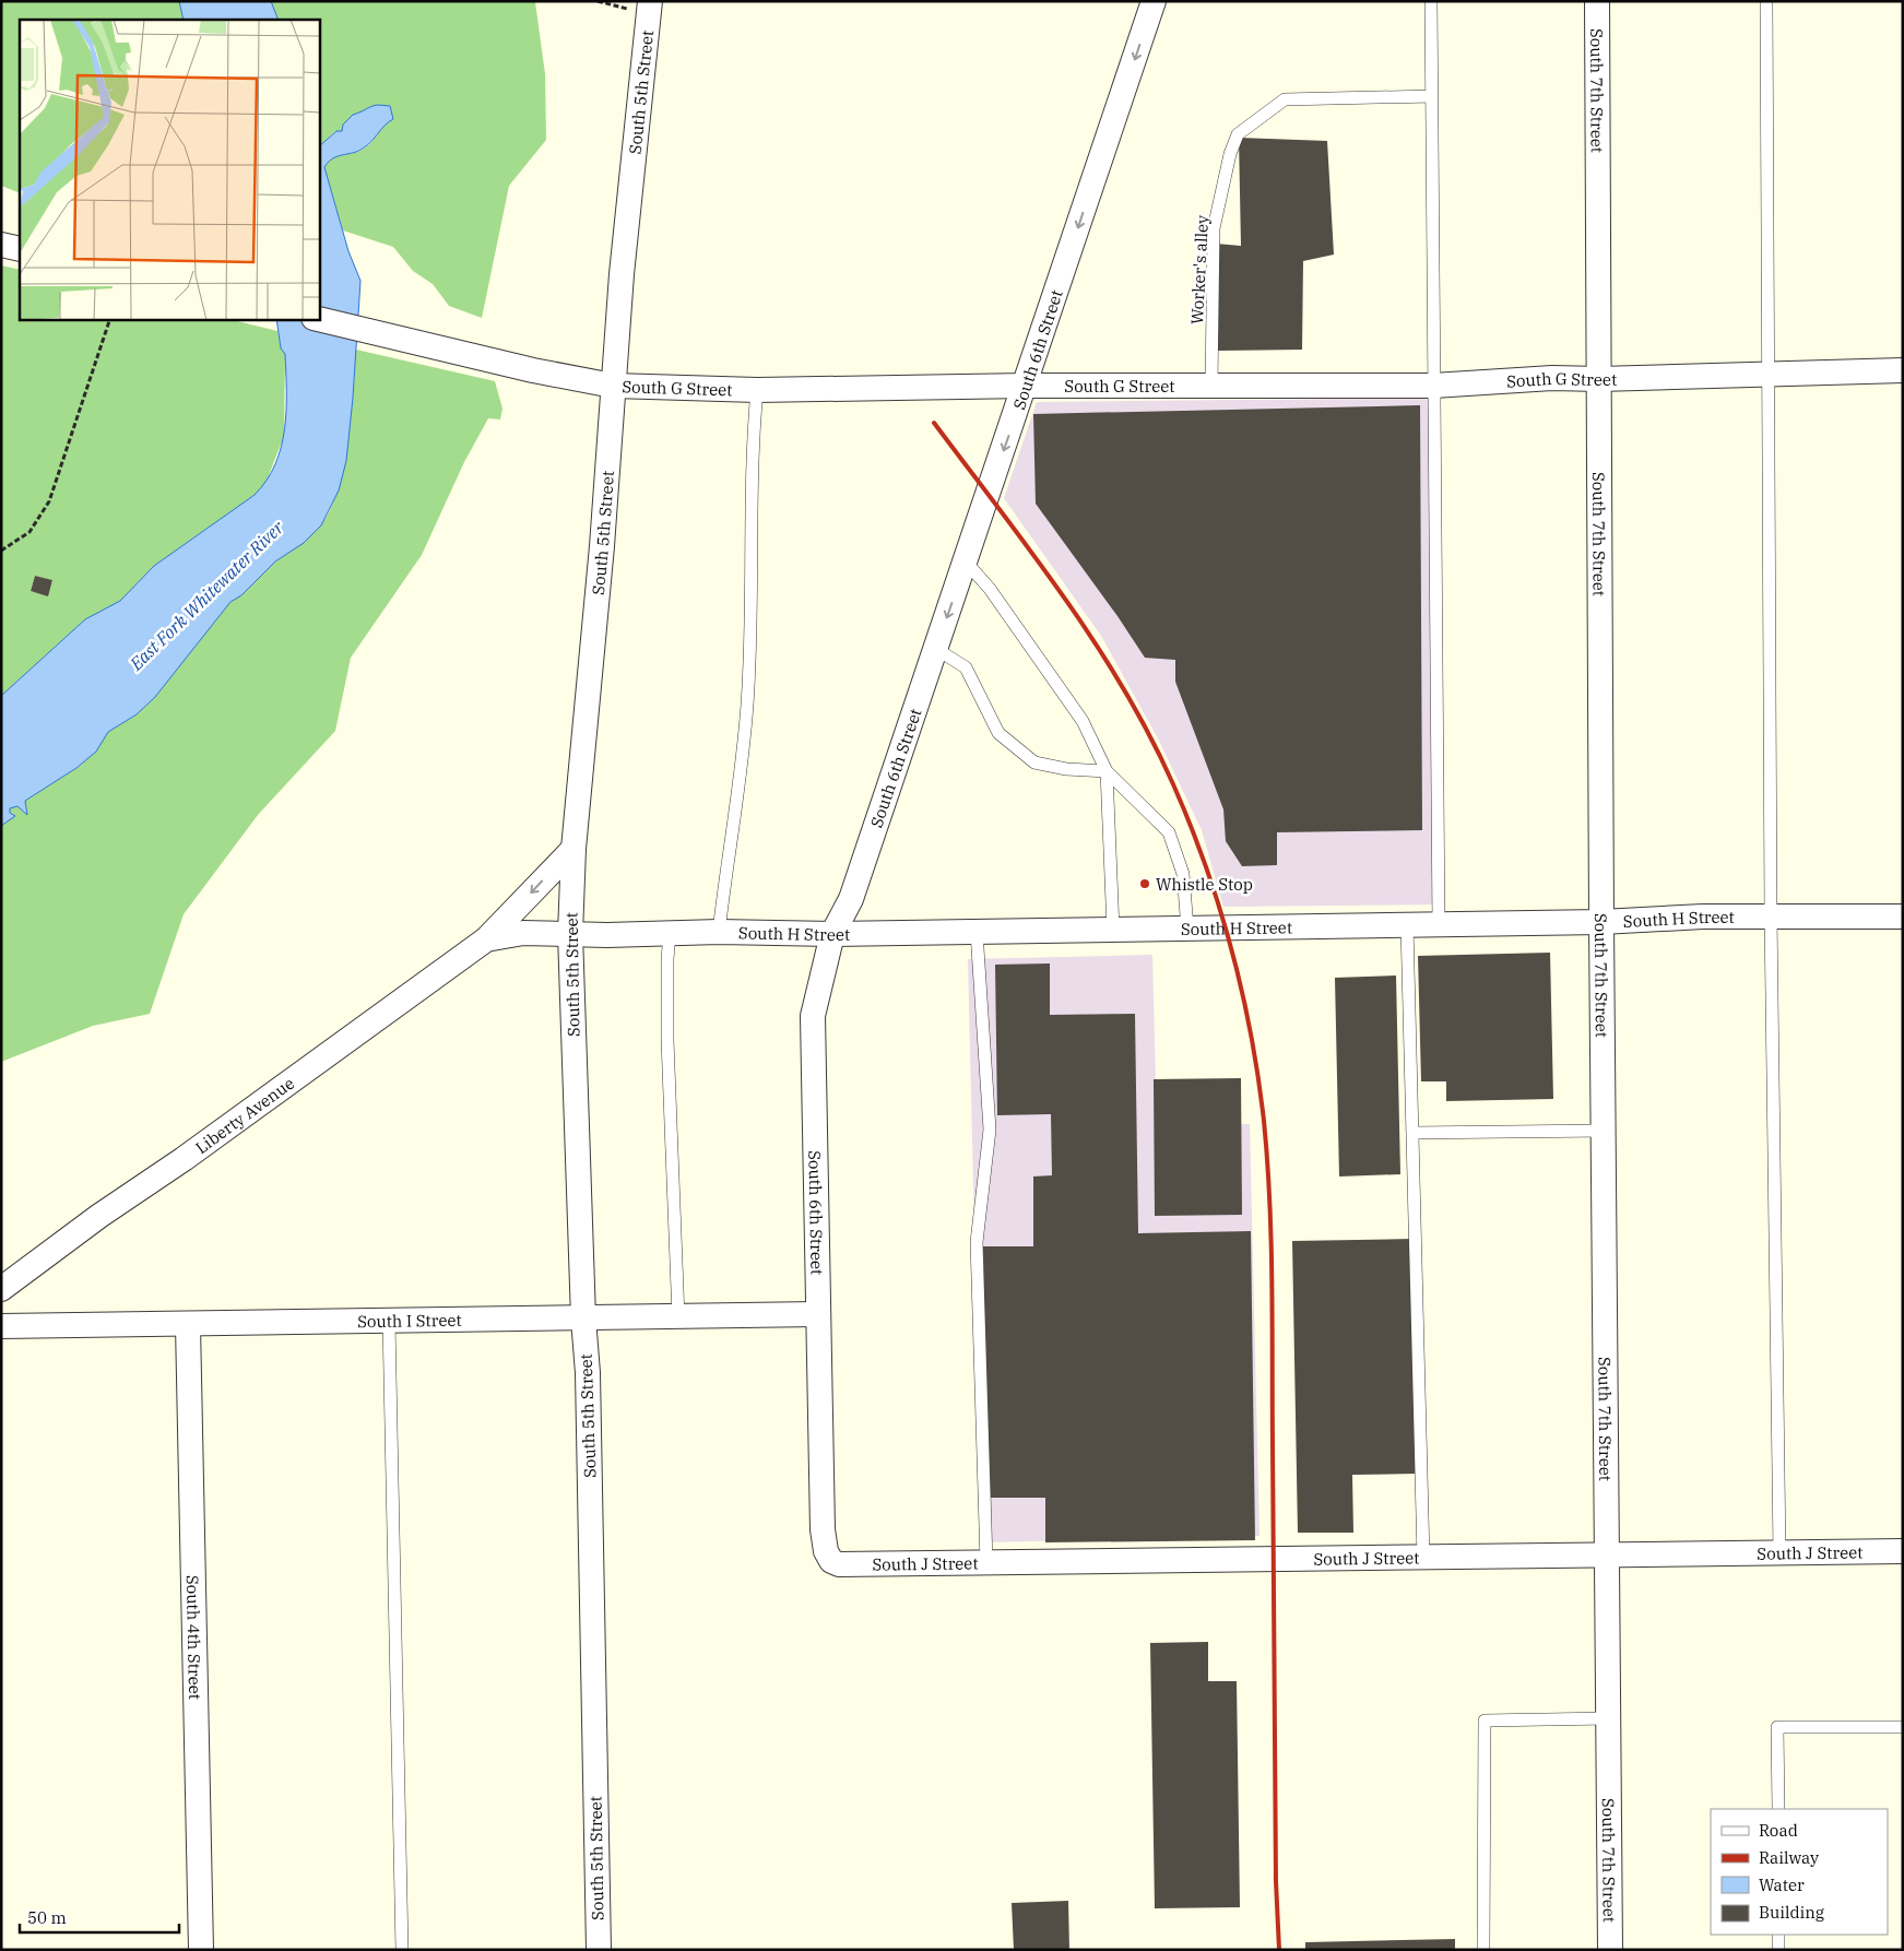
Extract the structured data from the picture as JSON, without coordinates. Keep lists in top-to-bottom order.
{
  "streets": {
    "street": [
      "South 7th Street",
      "South 5th Street",
      "South 6th Street",
      "South G Street",
      "South H Street",
      "Liberty Avenue",
      "South I Street",
      "South J Street",
      "South 4th Street"
    ],
    "lane": ["Worker's alley"]
  },
  "crossings": [
    ["South 7th Street", "South G Street"],
    ["South 7th Street", "South H Street"],
    ["South 7th Street", "South J Street"],
    ["South 5th Street", "South G Street"],
    ["South 5th Street", "South H Street"],
    ["South 5th Street", "Liberty Avenue"],
    ["South 5th Street", "South I Street"],
    ["Worker's alley", "South G Street"],
    ["South 6th Street", "South G Street"],
    ["South 6th Street", "South H Street"],
    ["South 6th Street", "South I Street"],
    ["South 6th Street", "South J Street"],
    ["South H Street", "Liberty Avenue"],
    ["South I Street", "South 4th Street"]
  ],
  "one_way": ["South 6th Street"],
  "water": ["East Fork Whitewater River"],
  "places": ["Whistle Stop"],
  "legend": [
    "Road",
    "Railway",
    "Water",
    "Building"
  ],
  "scale_bar": "50 m"
}
